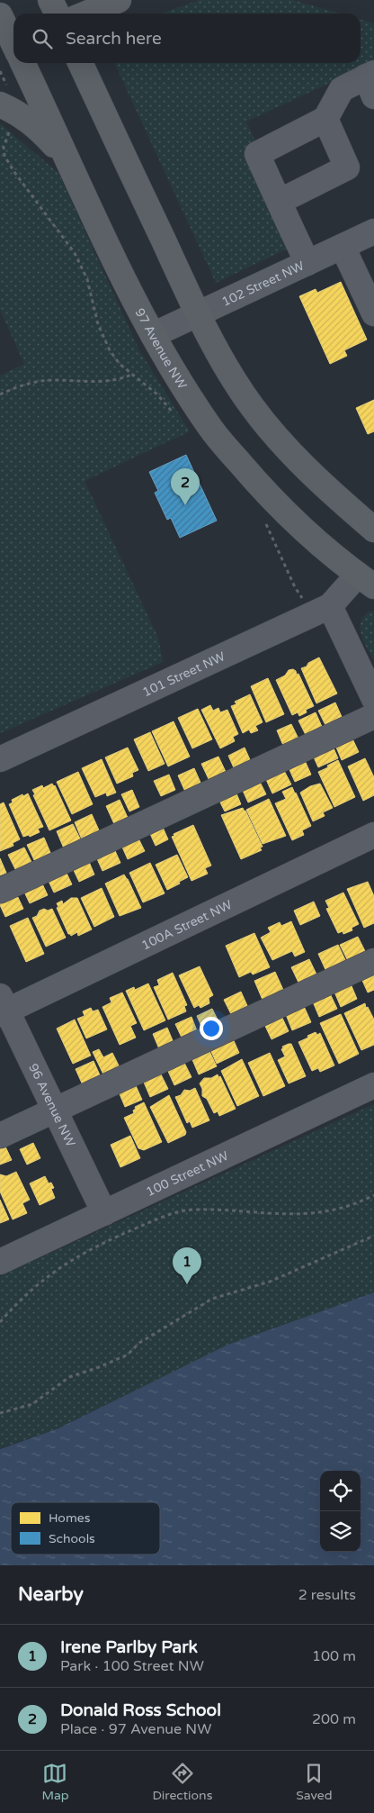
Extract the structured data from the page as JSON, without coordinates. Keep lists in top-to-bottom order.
{
  "streets": {
    "main road": ["97 Avenue NW"],
    "street": [
      "102 Street NW",
      "101 Street NW",
      "100A Street NW",
      "96 Avenue NW",
      "100 Street NW"
    ]
  },
  "crossings": [
    ["102 Street NW", "97 Avenue NW"],
    ["97 Avenue NW", "101 Street NW"],
    ["100A Street NW", "96 Avenue NW"],
    ["96 Avenue NW", "100 Street NW"]
  ],
  "legend": ["Homes", "Schools"],
  "page": {
    "search": "Search here",
    "pins": ["2", "1"],
    "heading": ["Nearby", "2 results"],
    "list": [
      {
        "mark": "1",
        "name": "Irene Parlby Park",
        "note": "Park · 100 Street NW",
        "value": "100 m"
      },
      {
        "mark": "2",
        "name": "Donald Ross School",
        "note": "Place · 97 Avenue NW",
        "value": "200 m"
      }
    ],
    "nav": ["Map", "Directions", "Saved"]
  }
}
